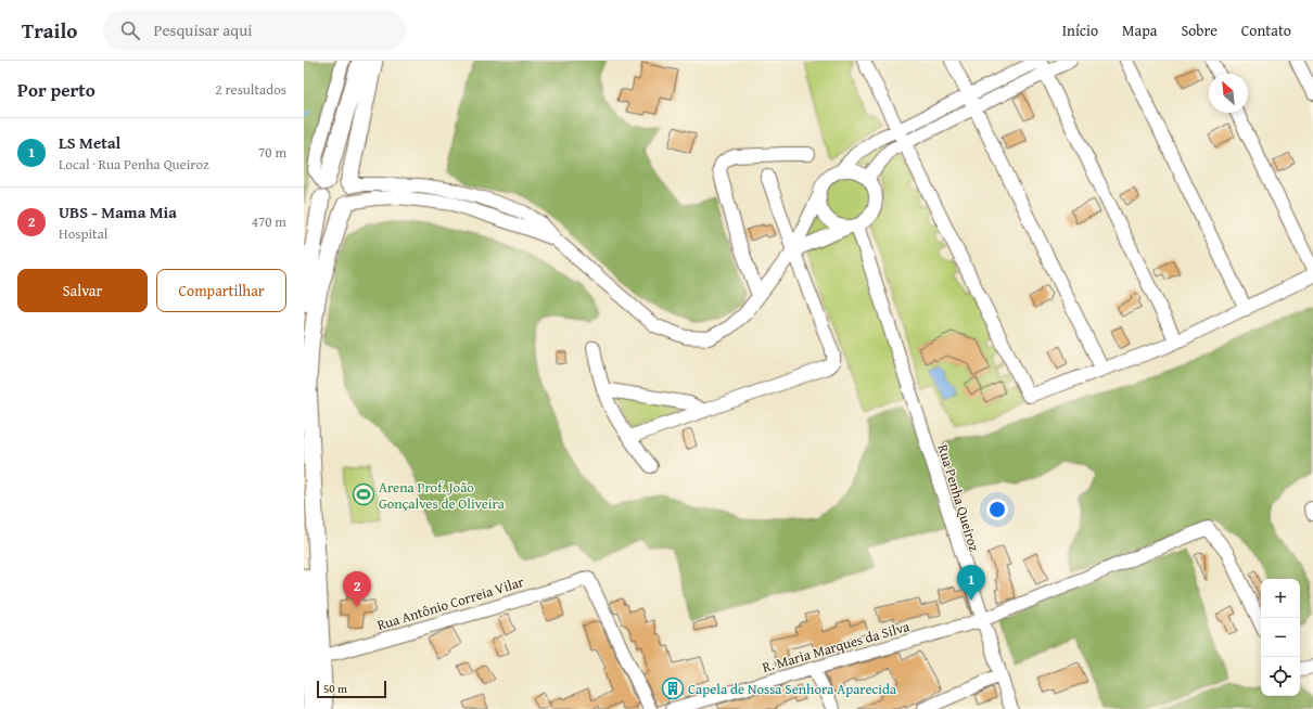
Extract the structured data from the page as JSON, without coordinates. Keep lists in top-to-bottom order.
{
  "streets": {
    "street": ["Rua Penha Queiroz", "Rua Antônio Correia Vilar", "R. Maria Marques da Silva"]
  },
  "crossings": [
    ["Rua Penha Queiroz", "R. Maria Marques da Silva"]
  ],
  "places": {
    "sports": ["Arena Prof. João Gonçalves de Oliveira"],
    "building": ["Capela de Nossa Senhora Aparecida"]
  },
  "scale_bar": "50 m",
  "north": "top left",
  "page": {
    "header": "Trailo",
    "search": "Pesquisar aqui",
    "nav": [
      "Início",
      "Mapa",
      "Sobre",
      "Contato"
    ],
    "heading": ["Por perto", "2 resultados"],
    "list": [
      {
        "mark": "1",
        "name": "LS Metal",
        "note": "Local · Rua Penha Queiroz",
        "value": "70 m"
      },
      {
        "mark": "2",
        "name": "UBS - Mama Mia",
        "note": "Hospital",
        "value": "470 m"
      }
    ],
    "buttons": ["Salvar", "Compartilhar"],
    "pins": ["1", "2"],
    "map_buttons": ["+", "−"],
    "scale": "50 m"
  }
}
